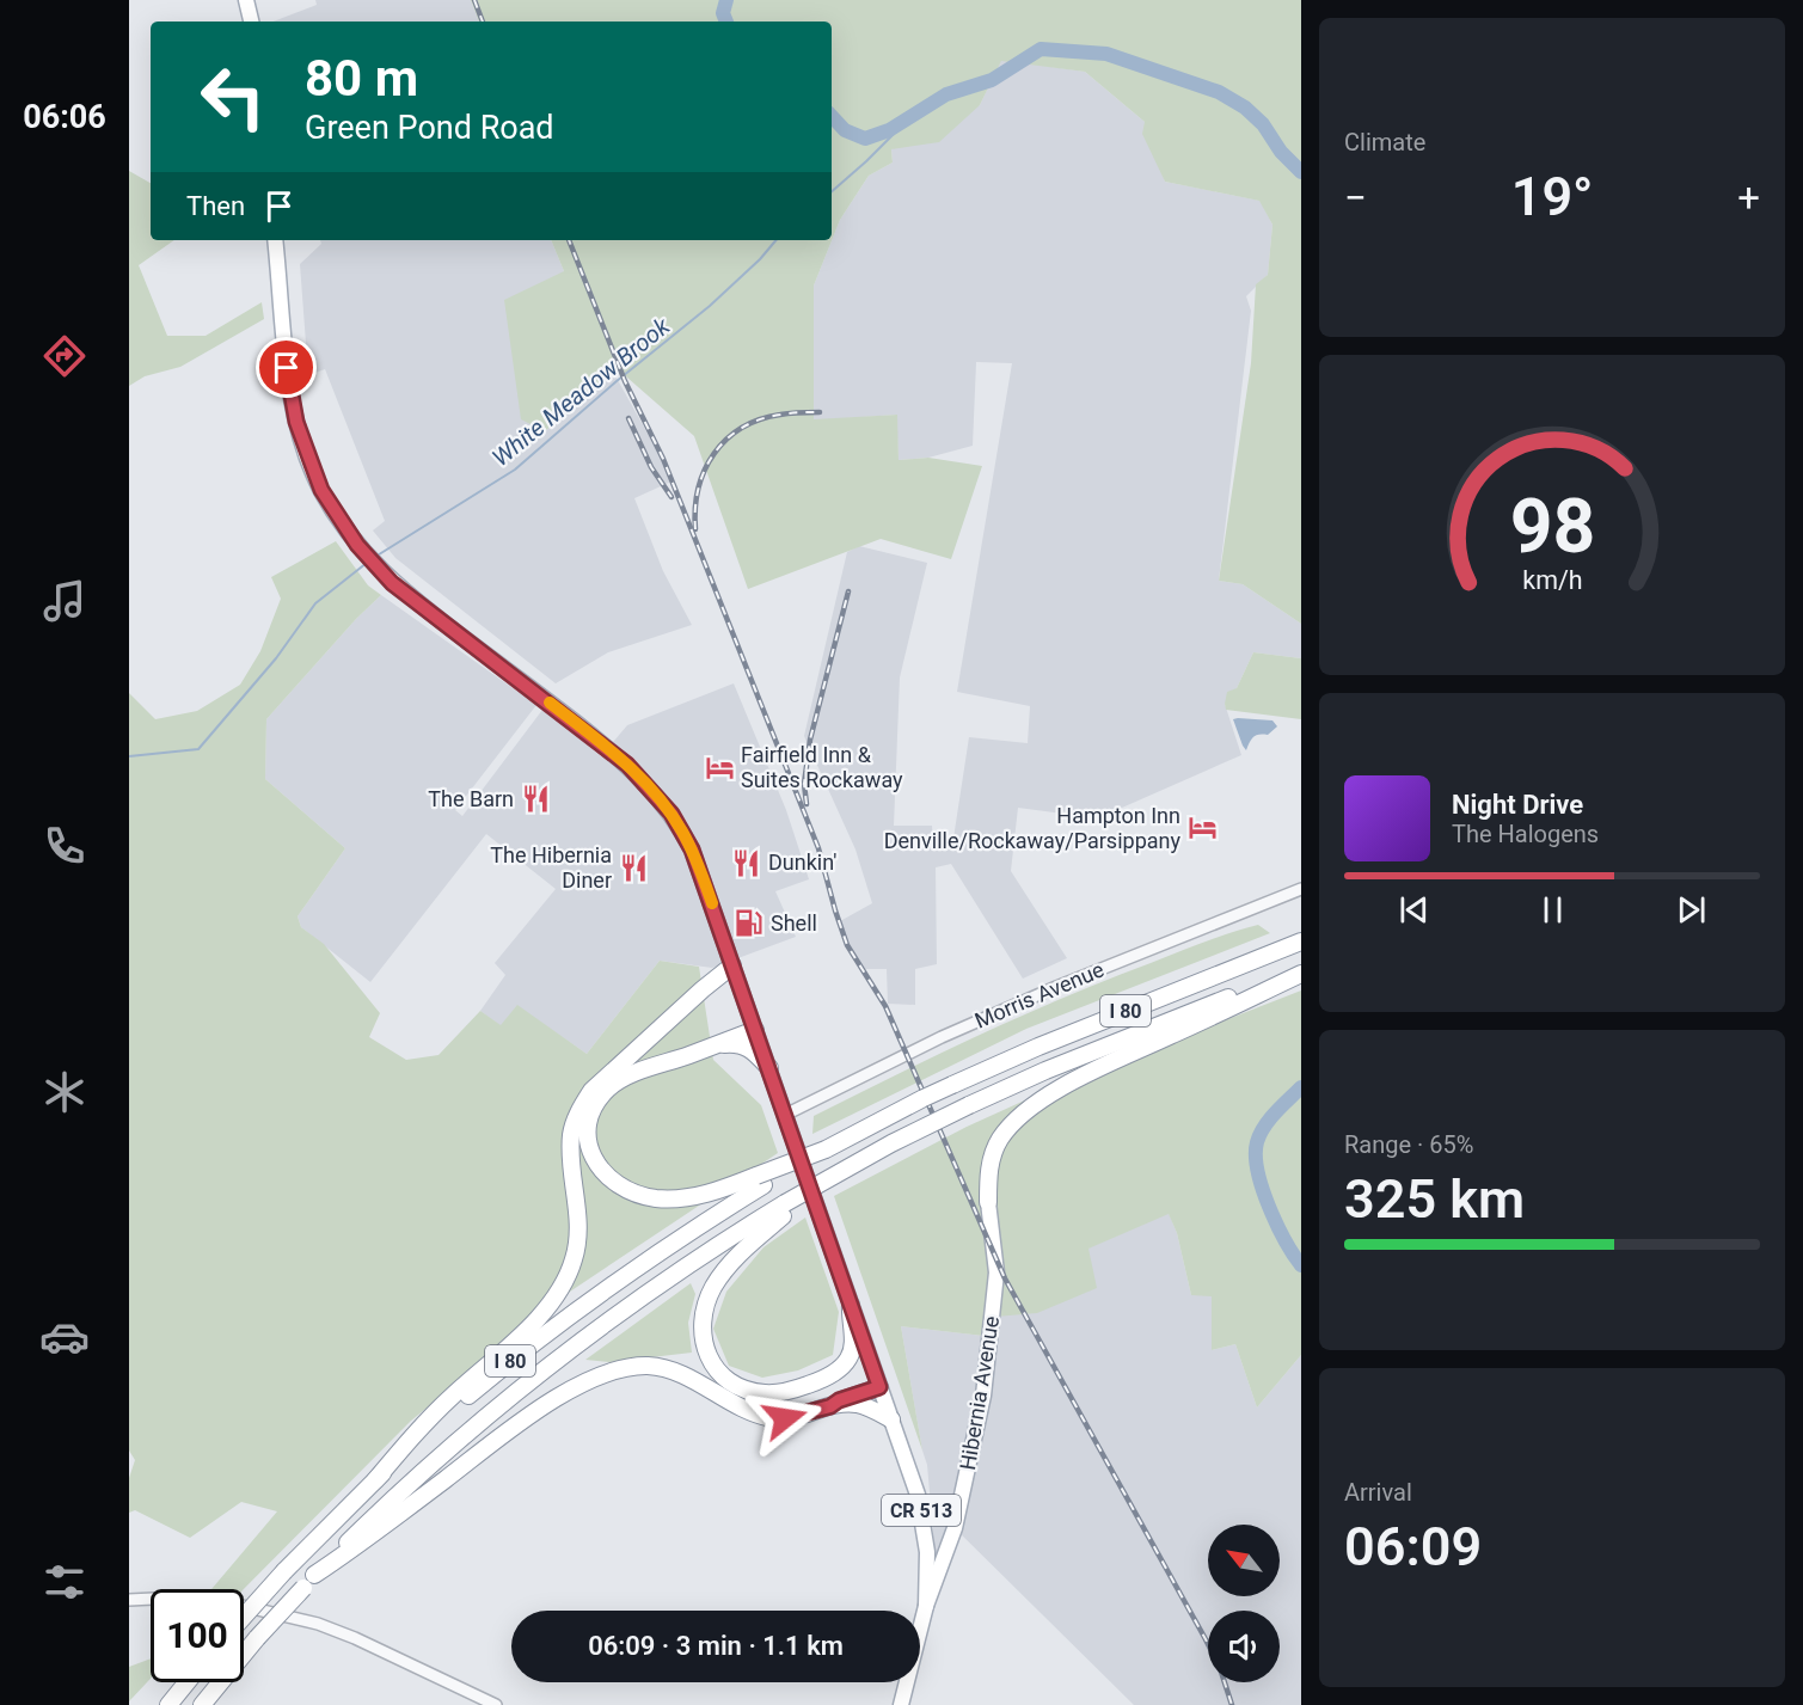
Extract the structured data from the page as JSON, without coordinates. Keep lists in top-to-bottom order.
{
  "streets": {
    "highway": ["I 80"],
    "main road": ["Hibernia Avenue", "CR 513"],
    "street": ["Morris Avenue"]
  },
  "crossings": [
    ["Morris Avenue", "CR 513"],
    ["Hibernia Avenue", "CR 513"]
  ],
  "water": ["White Meadow Brook"],
  "places": {
    "hotel": ["Fairfield Inn & Suites Rockaway", "Hampton Inn Denville/Rockaway/Parsippany"],
    "restaurant": ["The Barn", "Dunkin'", "The Hibernia Diner"],
    "fuel station": ["Shell"]
  },
  "north": "top left",
  "page": {
    "tabs": "06:06",
    "tile": [
      "Climate",
      ["Range · 65%", "325 km"],
      ["Arrival", "06:09"]
    ],
    "turn": ["80 m", "Green Pond Road"],
    "heat": ["−", "19°", "+"],
    "then": "Then",
    "song": ["Night Drive", "The Halogens"],
    "limit": "100",
    "trip": "06:09 · 3 min · 1.1 km",
    "gauge": ["98", "km/h"]
  }
}
